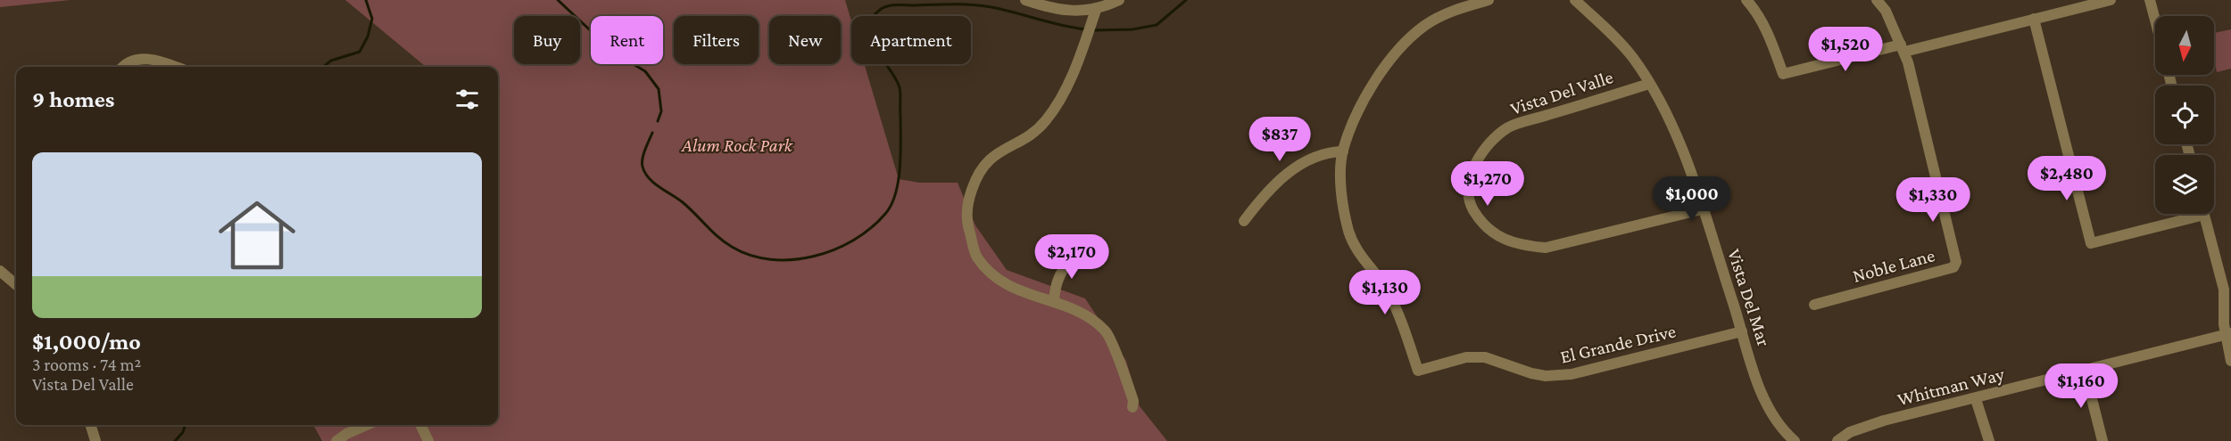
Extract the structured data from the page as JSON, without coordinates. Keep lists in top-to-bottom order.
{
  "streets": {
    "street": [
      "Vista Del Valle",
      "Noble Lane",
      "Vista Del Mar",
      "El Grande Drive",
      "Whitman Way"
    ]
  },
  "crossings": [
    ["Vista Del Valle", "Vista Del Mar"],
    ["Vista Del Mar", "El Grande Drive"]
  ],
  "parks": ["Alum Rock Park"],
  "north": "bottom",
  "page": {
    "chip": [
      "Buy",
      "Rent",
      "Filters",
      "New",
      "Apartment"
    ],
    "price": [
      "$1,520",
      "$837",
      "$2,480",
      "$1,270",
      "$1,000",
      "$1,330",
      "$2,170",
      "$1,130",
      "$1,160"
    ],
    "heading": "9 homes",
    "list": [
      {
        "name": "$1,000/mo",
        "note": "3 rooms · 74 m² · Vista Del Valle"
      }
    ]
  }
}
